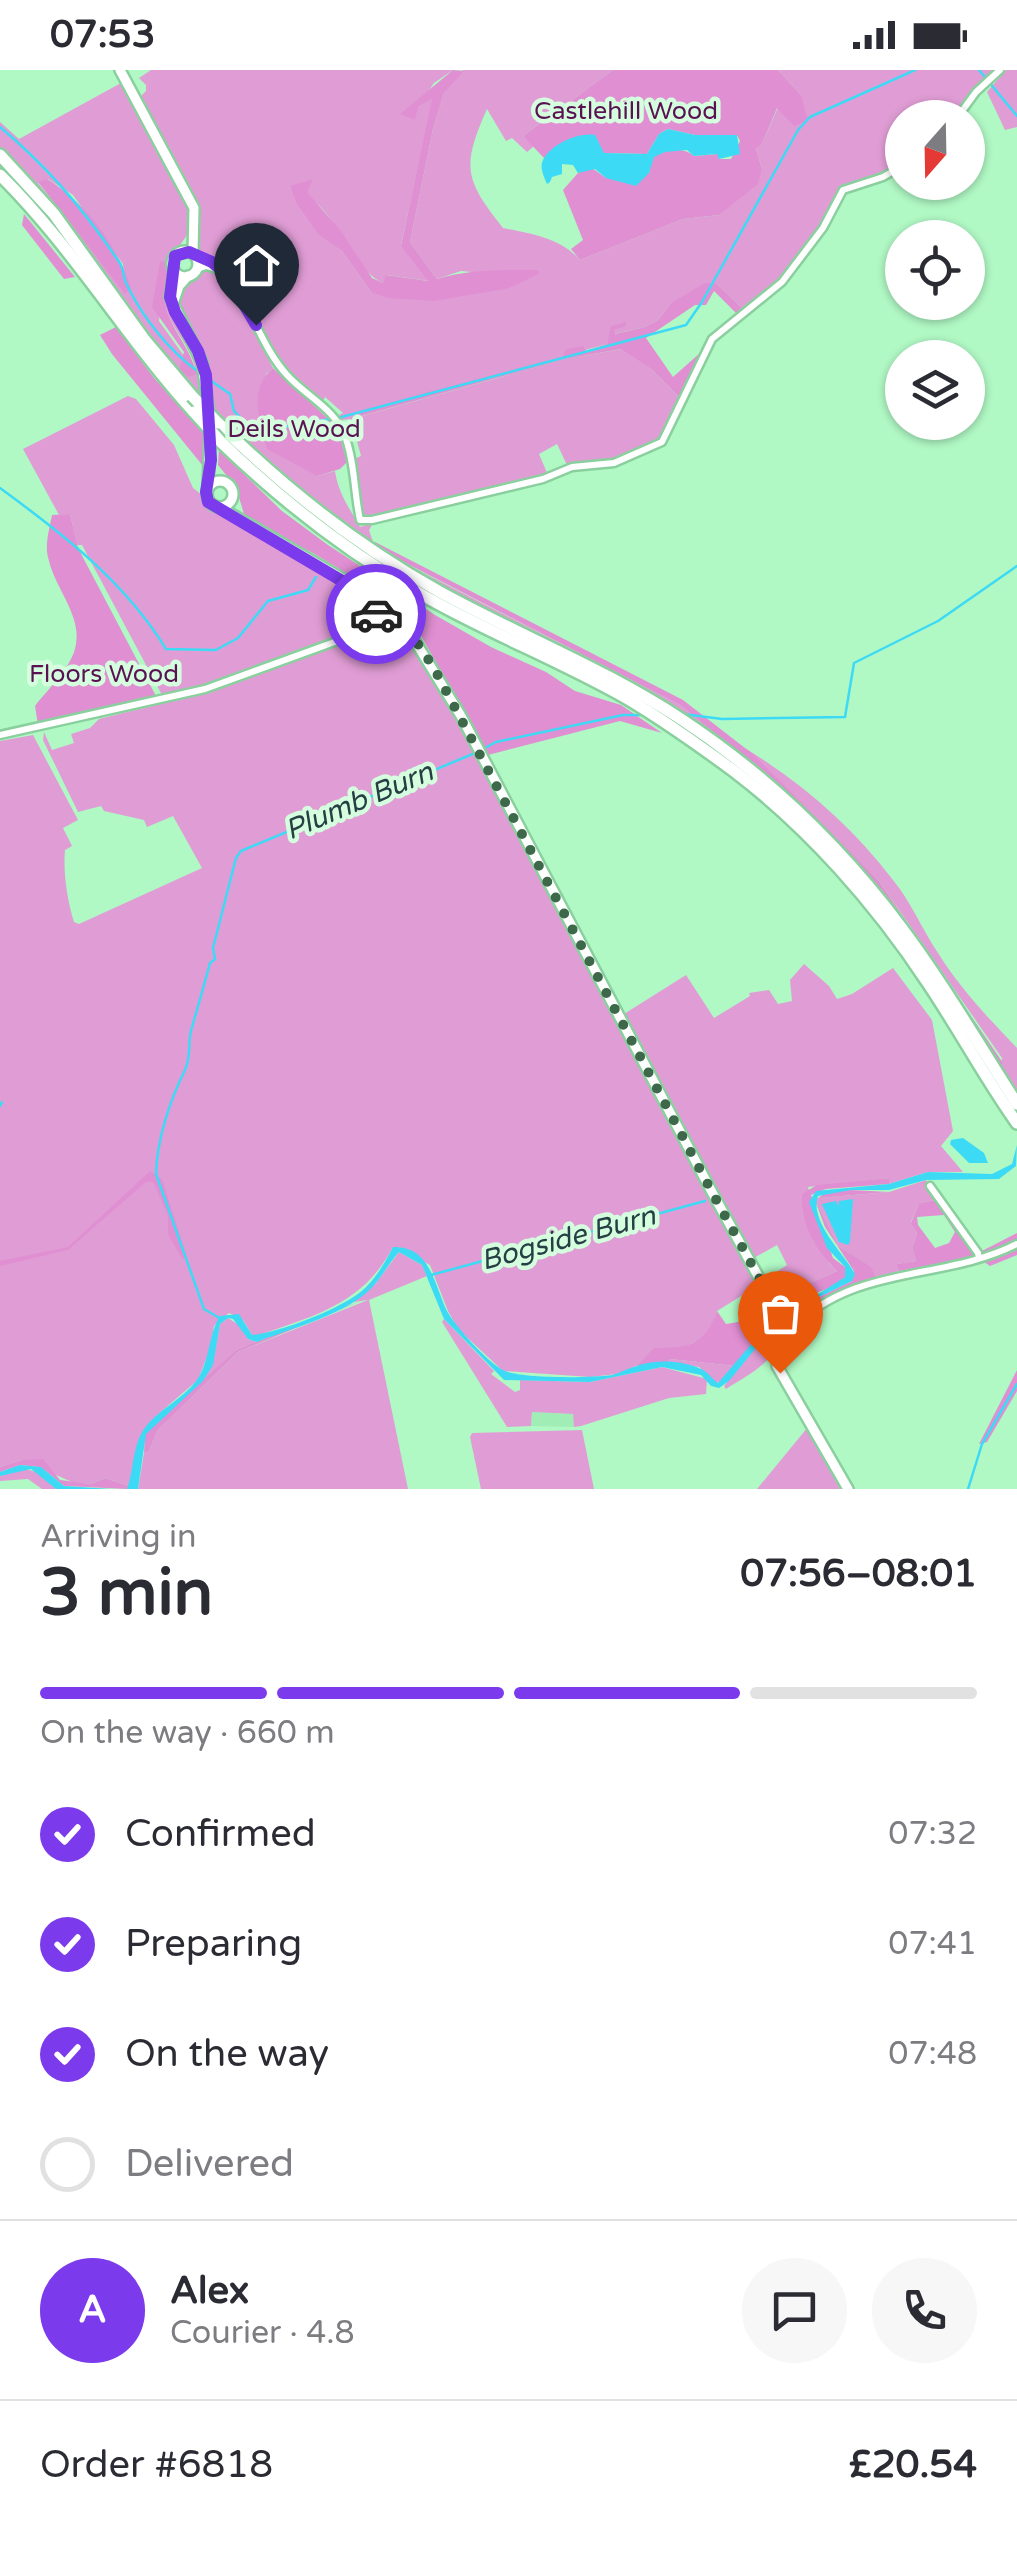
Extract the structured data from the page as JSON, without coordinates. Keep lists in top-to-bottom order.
{
  "water": ["Plumb Burn", "Bogside Burn"],
  "parks": ["Castlehill Wood", "Deils Wood", "Floors Wood"],
  "north": "bottom",
  "page": {
    "status": "07:53",
    "heading": ["3 min", "Arriving in", "07:56–08:01"],
    "panel": [
      "Alex",
      "Courier · 4.8",
      "Order #6818",
      "£20.54"
    ],
    "bar": "On the way · 660 m",
    "list": [
      ["Confirmed", "07:32"],
      ["Preparing", "07:41"],
      ["On the way", "07:48"],
      "Delivered"
    ],
    "round": "A"
  }
}
